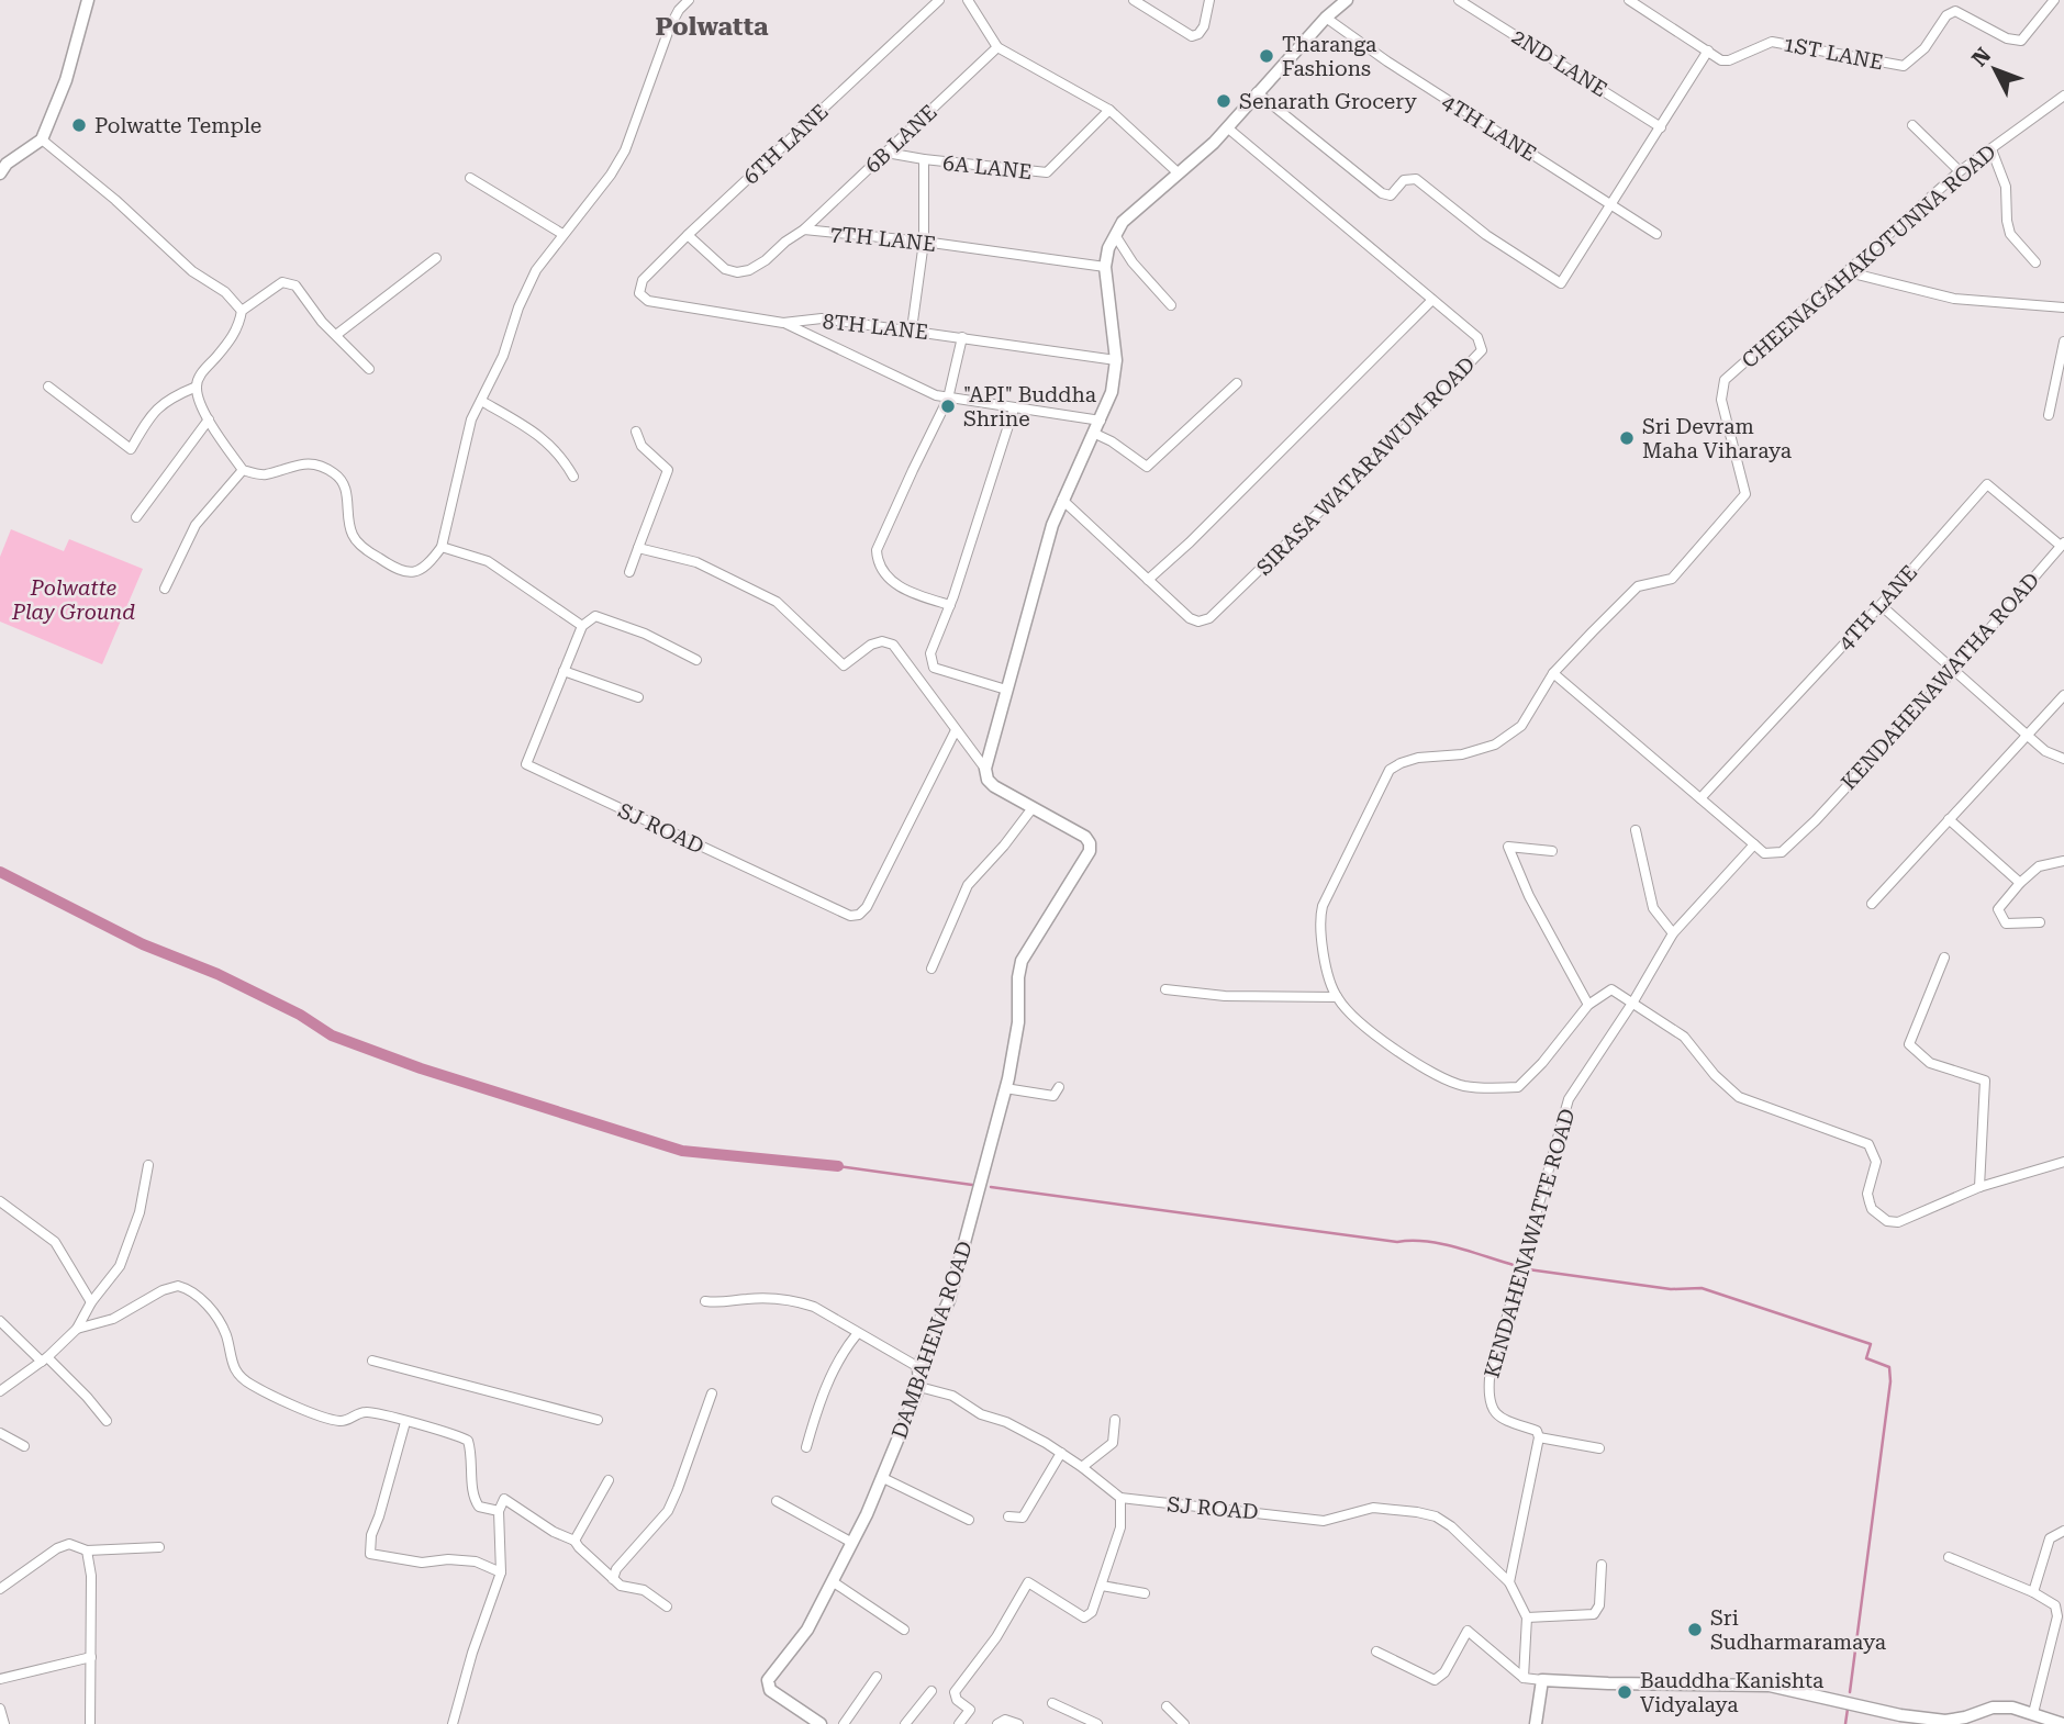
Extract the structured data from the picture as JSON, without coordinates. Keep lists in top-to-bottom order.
{
  "streets": {
    "street": [
      "1ST LANE",
      "2ND LANE",
      "4TH LANE",
      "6B LANE",
      "6TH LANE",
      "6A LANE",
      "7TH LANE",
      "CHEENAGAHAKOTUNNA ROAD",
      "8TH LANE",
      "SIRASA WATARAWUM ROAD",
      "KENDAHENAWATHA ROAD",
      "SJ ROAD",
      "KENDAHENAWATTE ROAD",
      "DAMBAHENA ROAD"
    ]
  },
  "crossings": [
    ["4TH LANE", "KENDAHENAWATHA ROAD"],
    ["6B LANE", "6A LANE"],
    ["6B LANE", "7TH LANE"],
    ["6TH LANE", "7TH LANE"],
    ["6TH LANE", "8TH LANE"],
    ["KENDAHENAWATHA ROAD", "KENDAHENAWATTE ROAD"]
  ],
  "districts": ["Polwatta"],
  "parks": ["Polwatte Play Ground"],
  "places": [
    "Tharanga Fashions",
    "Senarath Grocery",
    "Polwatte Temple",
    "\"API\" Buddha Shrine",
    "Sri Devram Maha Viharaya",
    "Sri Sudharmaramaya",
    "Bauddha Kanishta Vidyalaya"
  ],
  "north": "top left"
}
